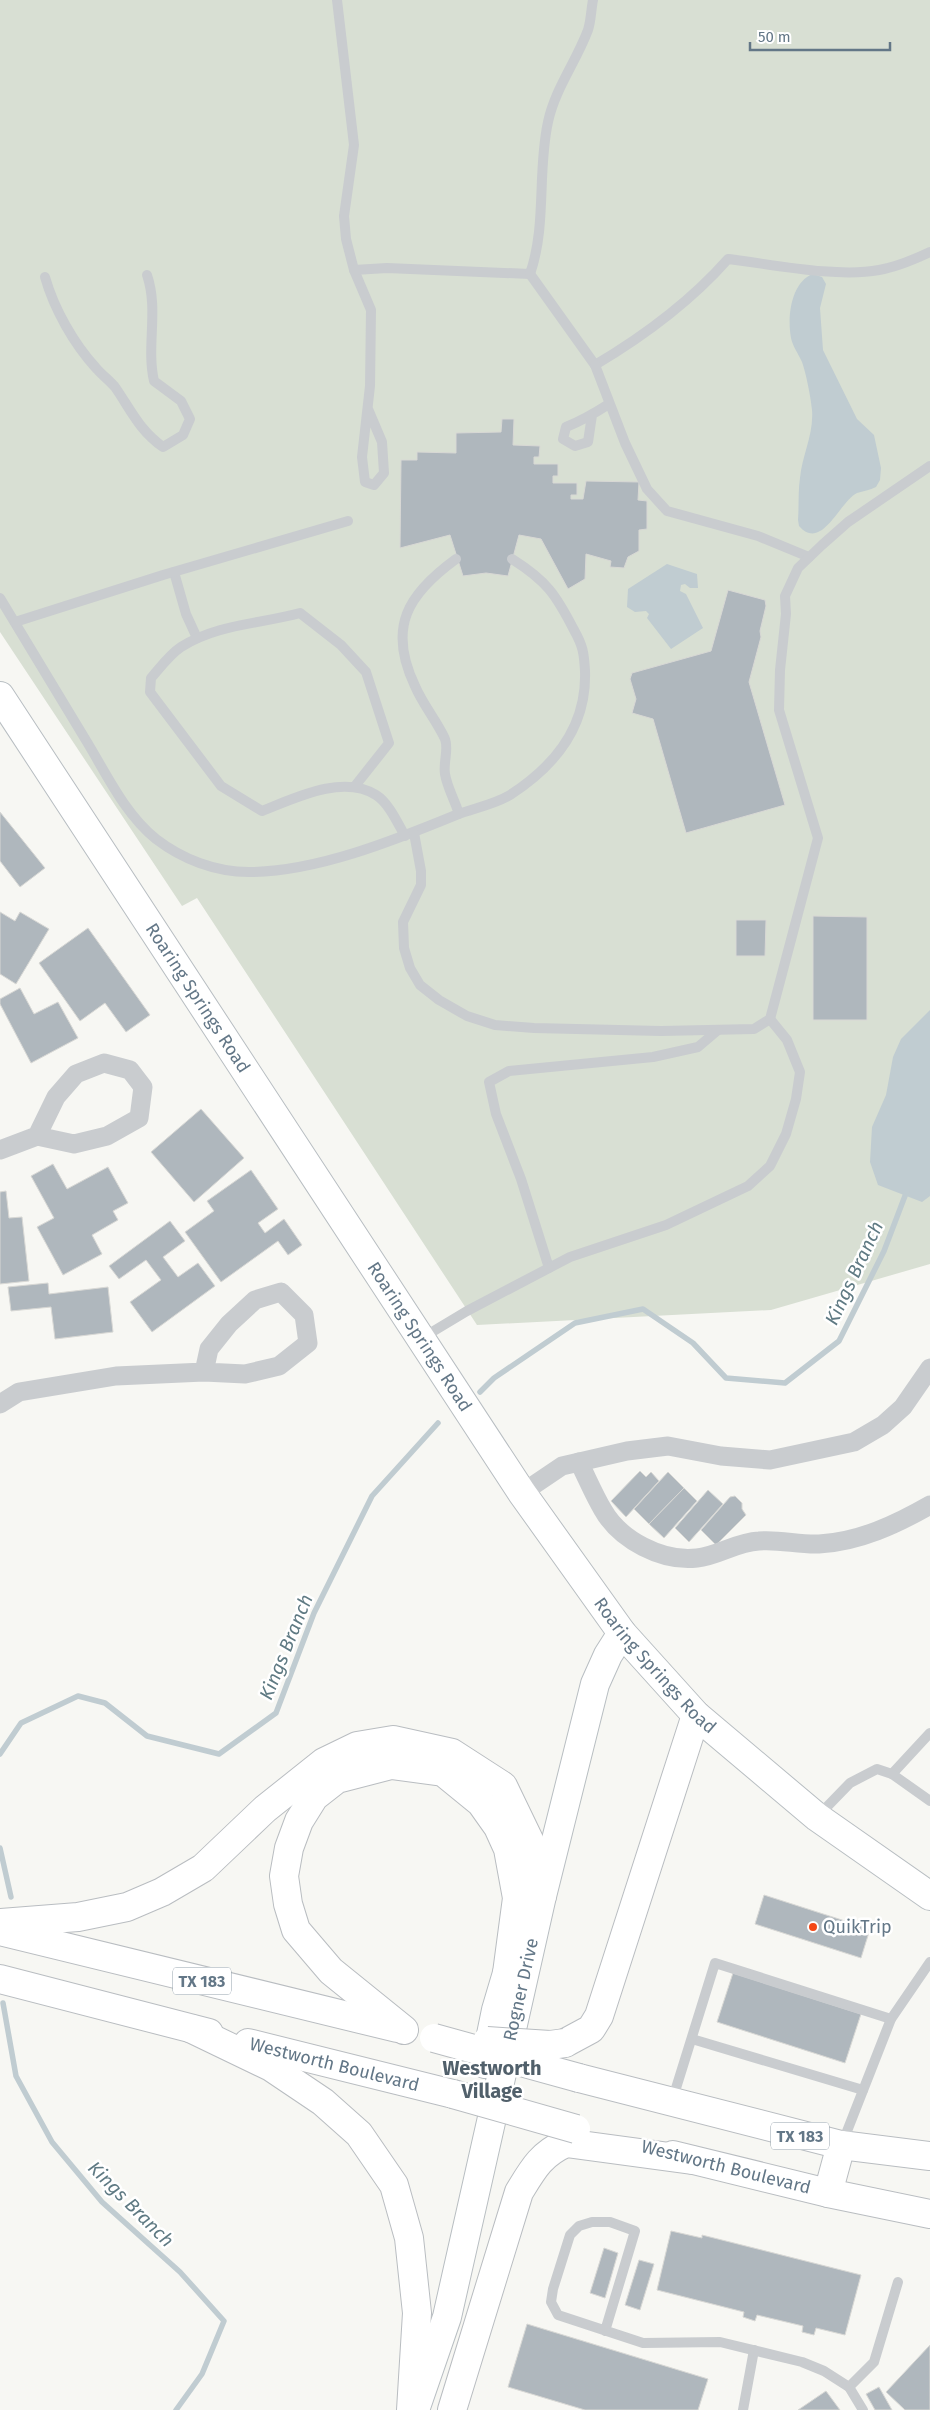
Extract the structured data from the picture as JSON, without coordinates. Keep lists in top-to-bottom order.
{
  "streets": {
    "main road": [
      "Roaring Springs Road",
      "TX 183",
      "Rogner Drive",
      "Westworth Boulevard"
    ]
  },
  "crossings": [
    ["Roaring Springs Road", "Rogner Drive"],
    ["TX 183", "Rogner Drive"]
  ],
  "districts": ["Westworth Village"],
  "water": ["Kings Branch"],
  "places": ["QuikTrip"],
  "scale_bar": "50 m"
}
